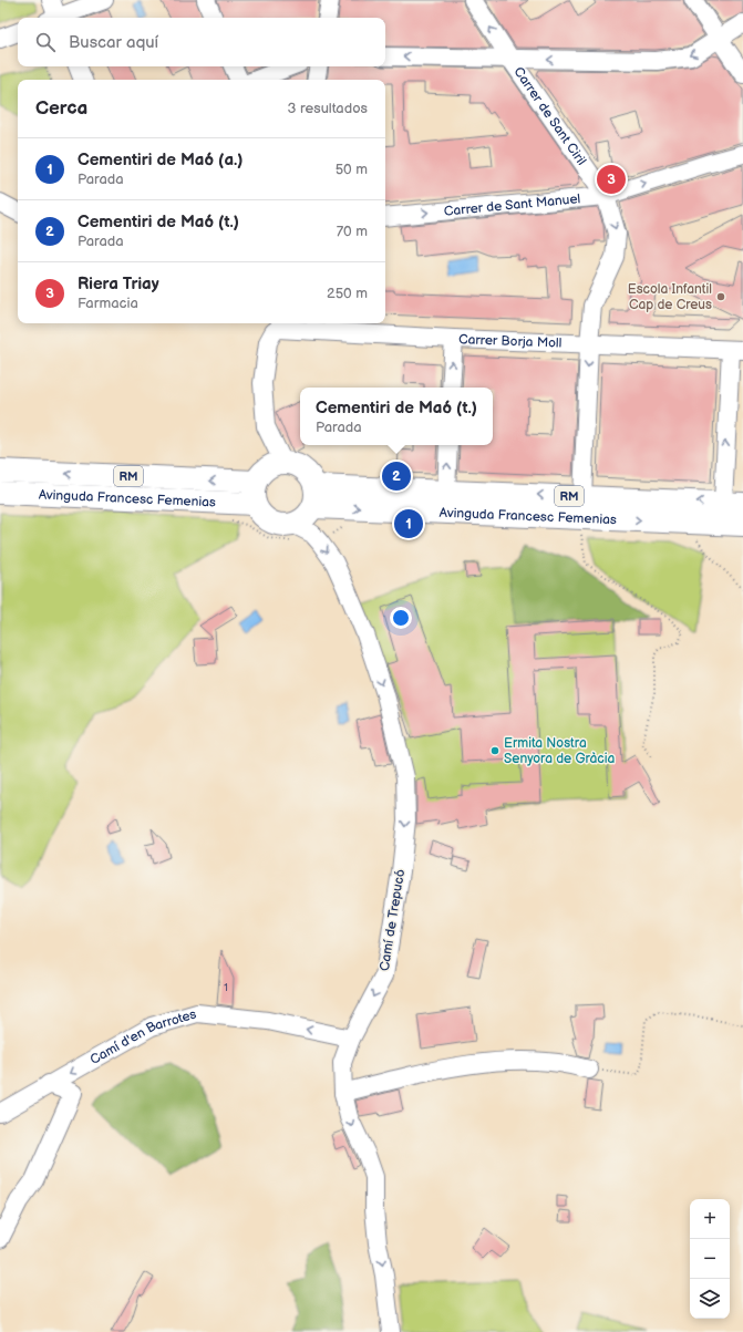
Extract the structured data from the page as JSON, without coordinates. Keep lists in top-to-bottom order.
{
  "streets": {
    "main road": ["RM", "Avinguda Francesc Femenias"],
    "street": [
      "Carrer de Sant Ciril",
      "Carrer de Sant Manuel",
      "Carrer Borja Moll",
      "Camí de Trepucó",
      "Camí d'en Barrotes"
    ]
  },
  "crossings": [
    ["Carrer de Sant Ciril", "Carrer de Sant Manuel"],
    ["Carrer de Sant Ciril", "Carrer Borja Moll"],
    ["Carrer de Sant Ciril", "Avinguda Francesc Femenias"],
    ["Avinguda Francesc Femenias", "Camí de Trepucó"],
    ["Camí de Trepucó", "Camí d'en Barrotes"]
  ],
  "one_way": ["Camí de Trepucó", "Camí d'en Barrotes"],
  "places": ["Escola Infantil Cap de Creus", "Ermita Nostra Senyora de Gràcia"],
  "house_numbers": ["1"],
  "page": {
    "search": "Buscar aquí",
    "heading": ["Cerca", "3 resultados"],
    "list": [
      {
        "mark": "1",
        "name": "Cementiri de Maó (a.)",
        "note": "Parada",
        "value": "50 m"
      },
      {
        "mark": "2",
        "name": "Cementiri de Maó (t.)",
        "note": "Parada",
        "value": "70 m"
      },
      {
        "mark": "3",
        "name": "Riera Triay",
        "note": "Farmacia",
        "value": "250 m"
      }
    ],
    "pins": ["3", "2", "1"],
    "popup": ["Cementiri de Maó (t.)", "Parada"],
    "map_buttons": ["+", "−"]
  }
}
